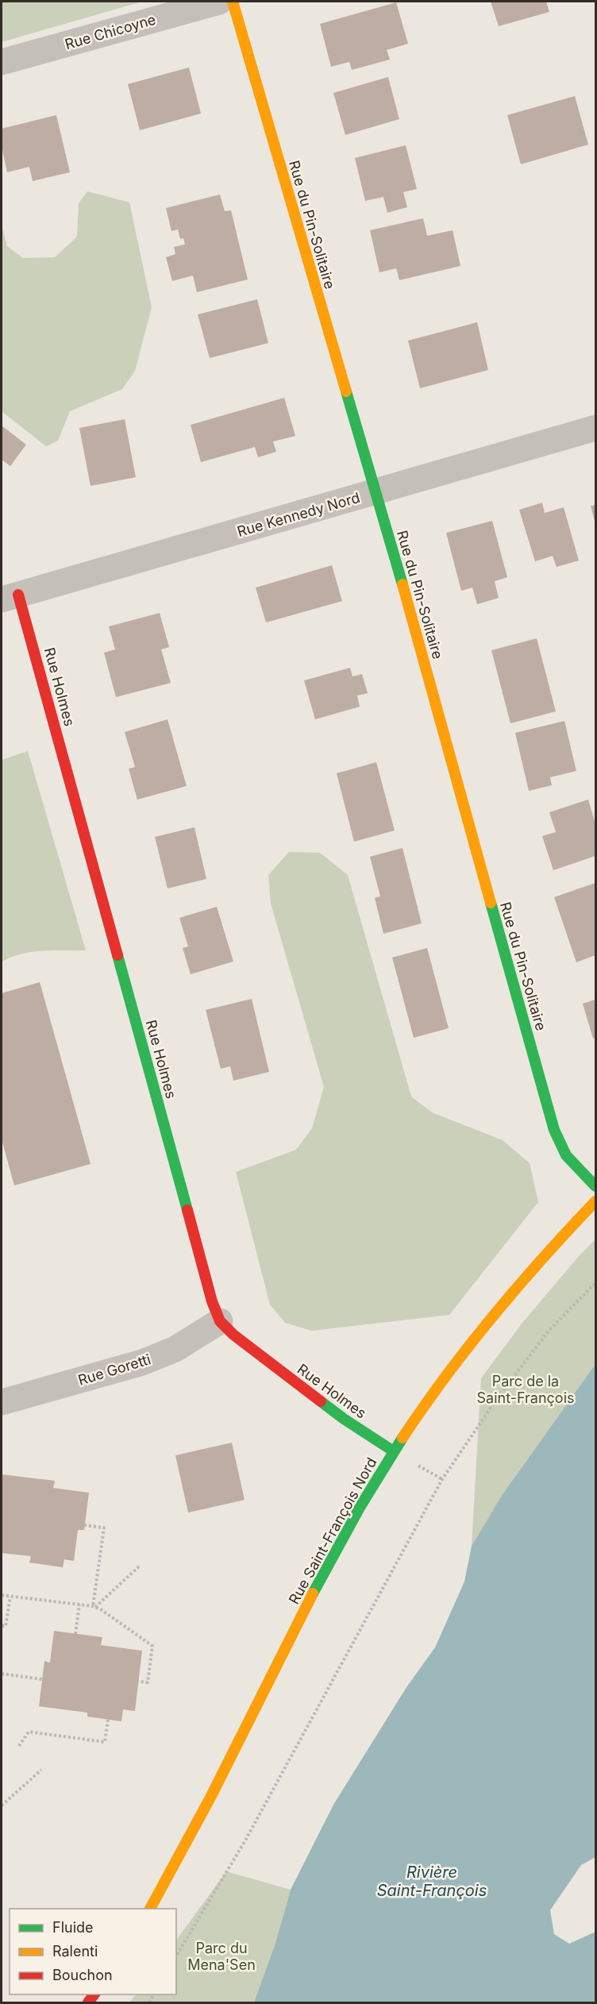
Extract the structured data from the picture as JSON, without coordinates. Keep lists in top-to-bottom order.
{
  "streets": {
    "street": [
      "Rue Chicoyne",
      "Rue du Pin-Solitaire",
      "Rue Kennedy Nord",
      "Rue Holmes",
      "Rue Goretti",
      "Rue Saint-François Nord"
    ]
  },
  "crossings": [
    ["Rue du Pin-Solitaire", "Rue Kennedy Nord"],
    ["Rue Kennedy Nord", "Rue Holmes"],
    ["Rue Holmes", "Rue Goretti"],
    ["Rue Holmes", "Rue Saint-François Nord"]
  ],
  "water": ["Rivière Saint-François"],
  "parks": ["Parc de la Saint-François", "Parc du Mena'Sen"],
  "legend": ["Fluide", "Ralenti", "Bouchon"]
}
